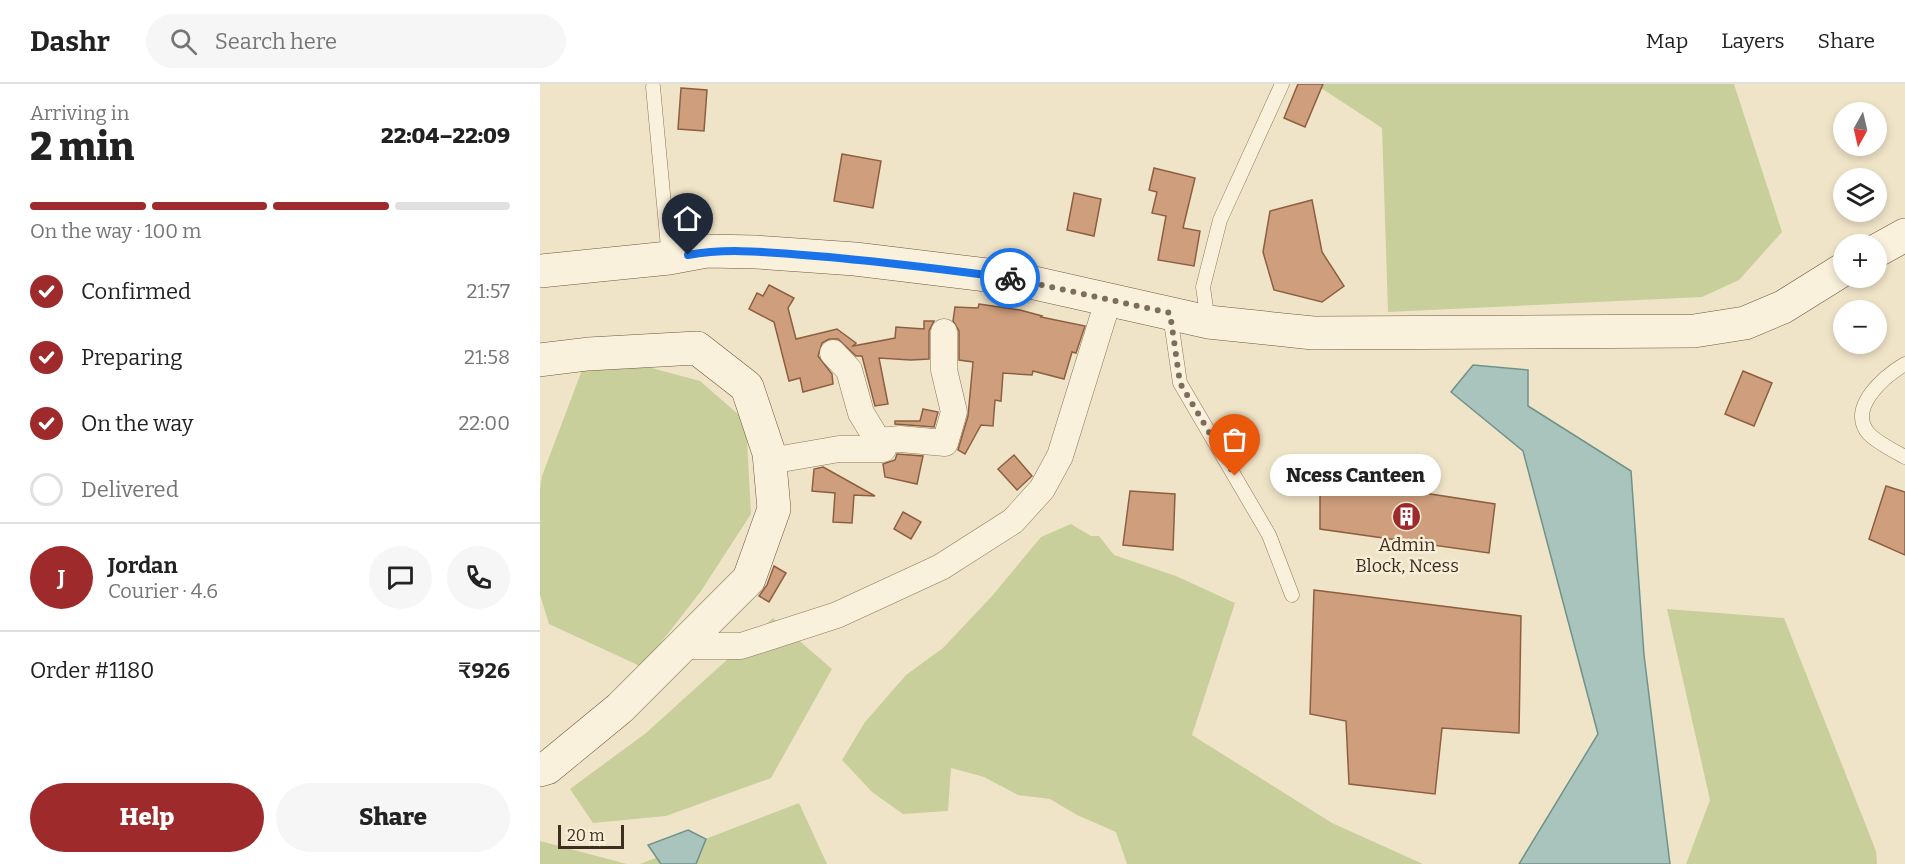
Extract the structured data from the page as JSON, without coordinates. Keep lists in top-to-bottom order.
{
  "places": {
    "other": ["Ncess Canteen"],
    "building": ["Admin Block, Ncess"]
  },
  "scale_bar": "20 m",
  "north": "bottom",
  "page": {
    "header": "Dashr",
    "search": "Search here",
    "nav": ["Map", "Layers", "Share"],
    "heading": ["2 min", "Arriving in", "22:04–22:09"],
    "panel": [
      "Jordan",
      "Courier · 4.6",
      "Order #1180",
      "₹926"
    ],
    "map_buttons": ["+", "−"],
    "bar": "On the way · 100 m",
    "list": [
      ["Confirmed", "21:57"],
      ["Preparing", "21:58"],
      ["On the way", "22:00"],
      "Delivered"
    ],
    "bubble": "Ncess Canteen",
    "round": "J",
    "buttons": ["Help", "Share"],
    "scale": "20 m"
  }
}
